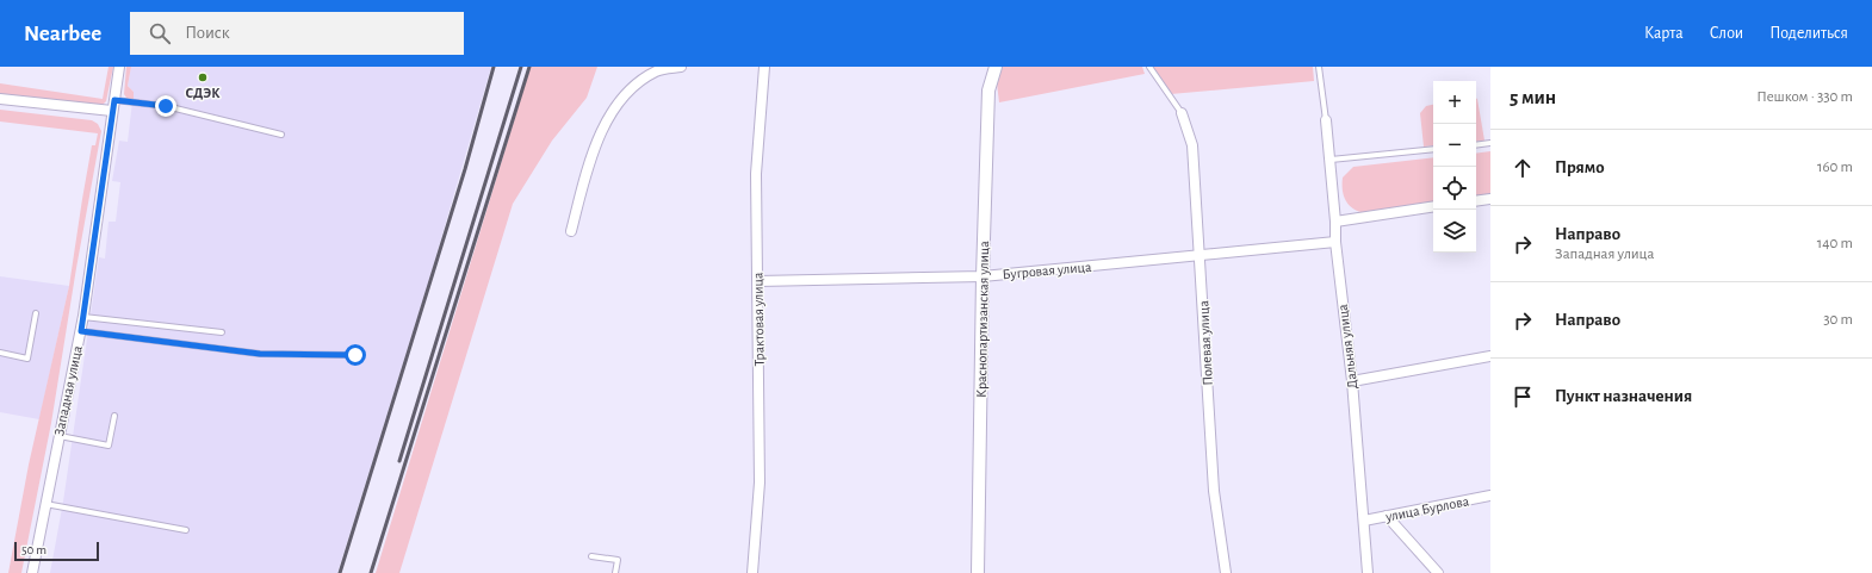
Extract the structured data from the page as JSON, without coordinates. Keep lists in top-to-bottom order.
{
  "streets": {
    "street": [
      "Бугровая улица",
      "Трактовая улица",
      "Краснопартизанская улица",
      "Полевая улица",
      "Дальняя улица",
      "Западная улица",
      "улица Бурлова"
    ]
  },
  "crossings": [
    ["Бугровая улица", "Трактовая улица"],
    ["Бугровая улица", "Краснопартизанская улица"],
    ["Бугровая улица", "Полевая улица"],
    ["Бугровая улица", "Дальняя улица"],
    ["Дальняя улица", "улица Бурлова"]
  ],
  "places": ["СДЭК"],
  "scale_bar": "50 m",
  "page": {
    "header": "Nearbee",
    "search": "Поиск",
    "nav": ["Карта", "Слои", "Поделиться"],
    "heading": ["5 мин", "Пешком · 330 m"],
    "map_buttons": ["+", "−"],
    "list": [
      ["Прямо", "160 m"],
      ["Направо", "Западная улица", "140 m"],
      ["Направо", "30 m"],
      "Пункт назначения"
    ],
    "scale": "50 m"
  }
}
